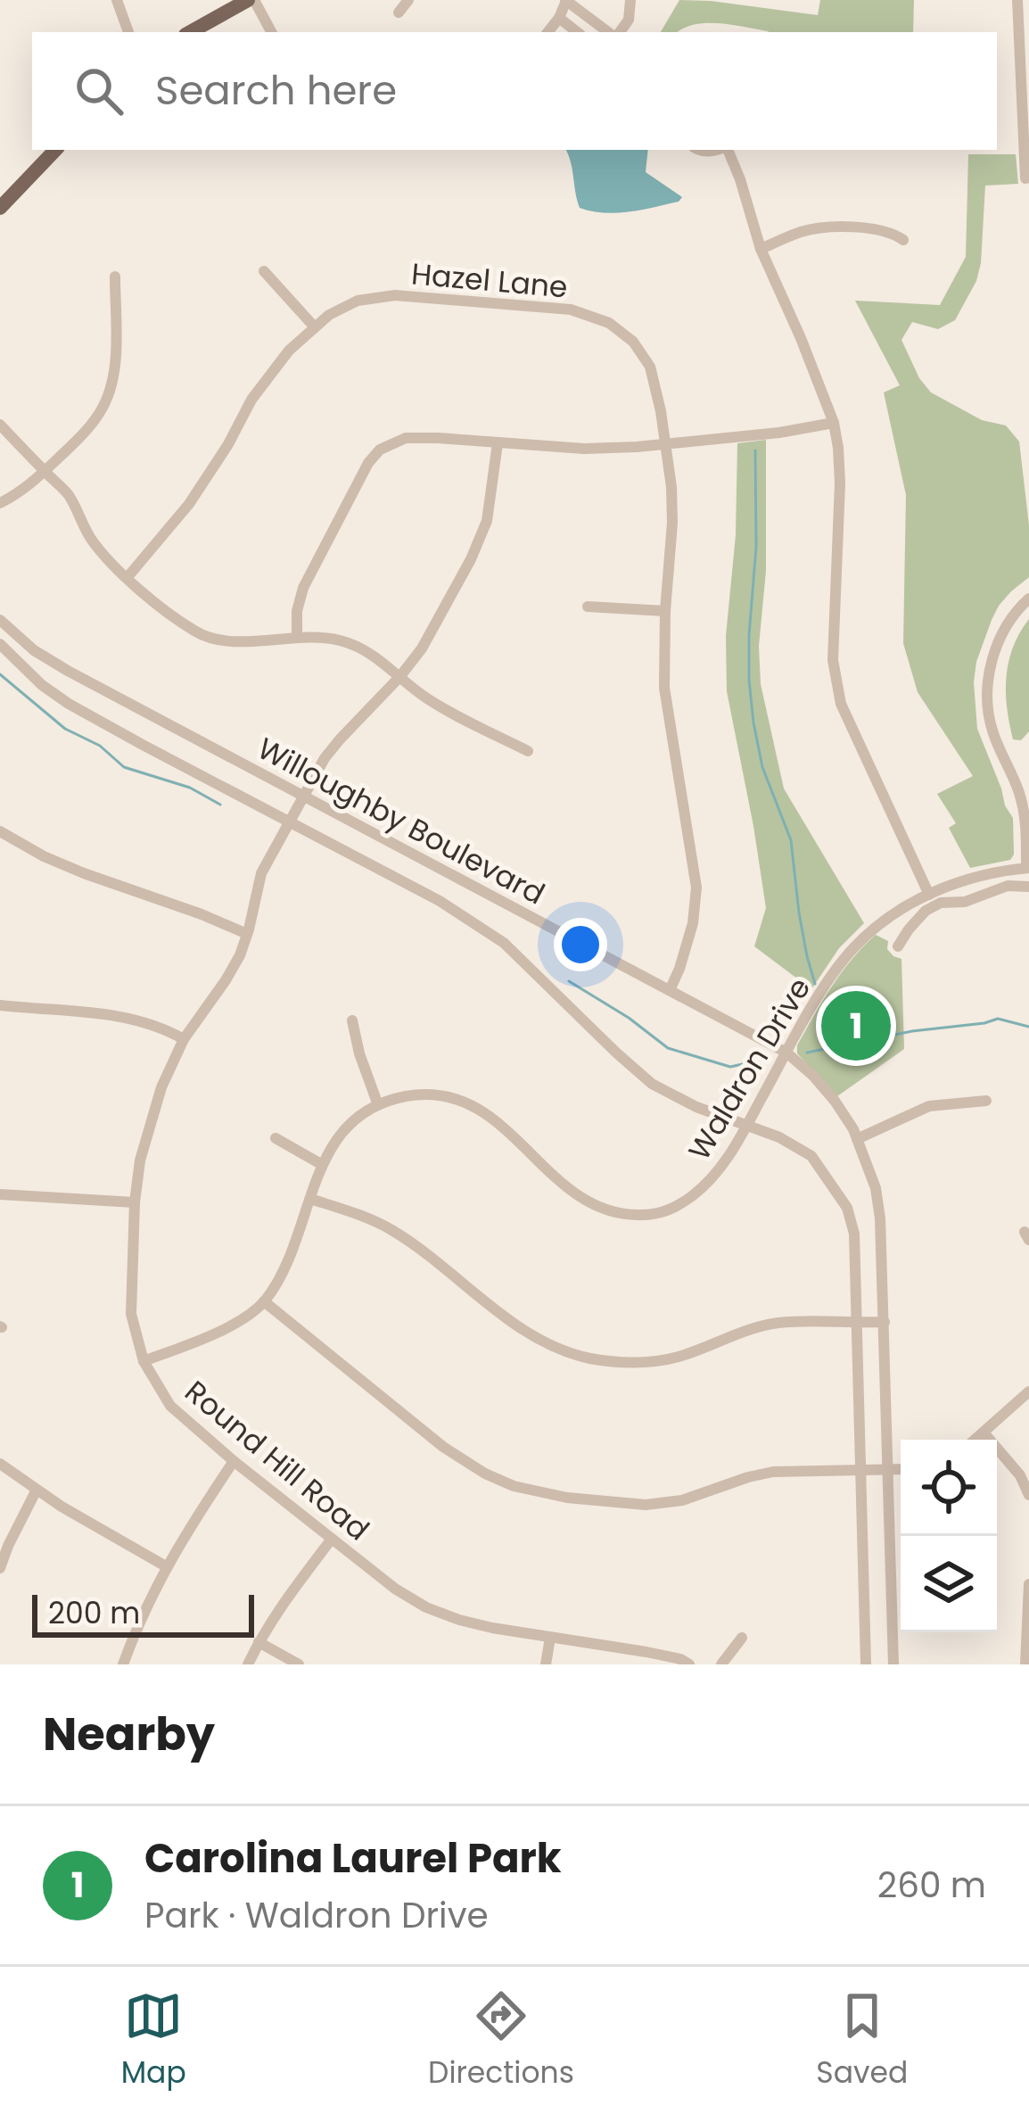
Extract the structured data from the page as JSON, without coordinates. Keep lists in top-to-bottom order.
{
  "streets": {
    "street": [
      "Hazel Lane",
      "Willoughby Boulevard",
      "Waldron Drive",
      "Round Hill Road"
    ]
  },
  "crossings": [
    ["Hazel Lane", "Willoughby Boulevard"],
    ["Willoughby Boulevard", "Waldron Drive"],
    ["Willoughby Boulevard", "Round Hill Road"],
    ["Waldron Drive", "Round Hill Road"]
  ],
  "scale_bar": "200 m",
  "page": {
    "search": "Search here",
    "pins": "1",
    "scale": "200 m",
    "heading": "Nearby",
    "list": [
      {
        "mark": "1",
        "name": "Carolina Laurel Park",
        "note": "Park · Waldron Drive",
        "value": "260 m"
      }
    ],
    "nav": ["Map", "Directions", "Saved"]
  }
}
